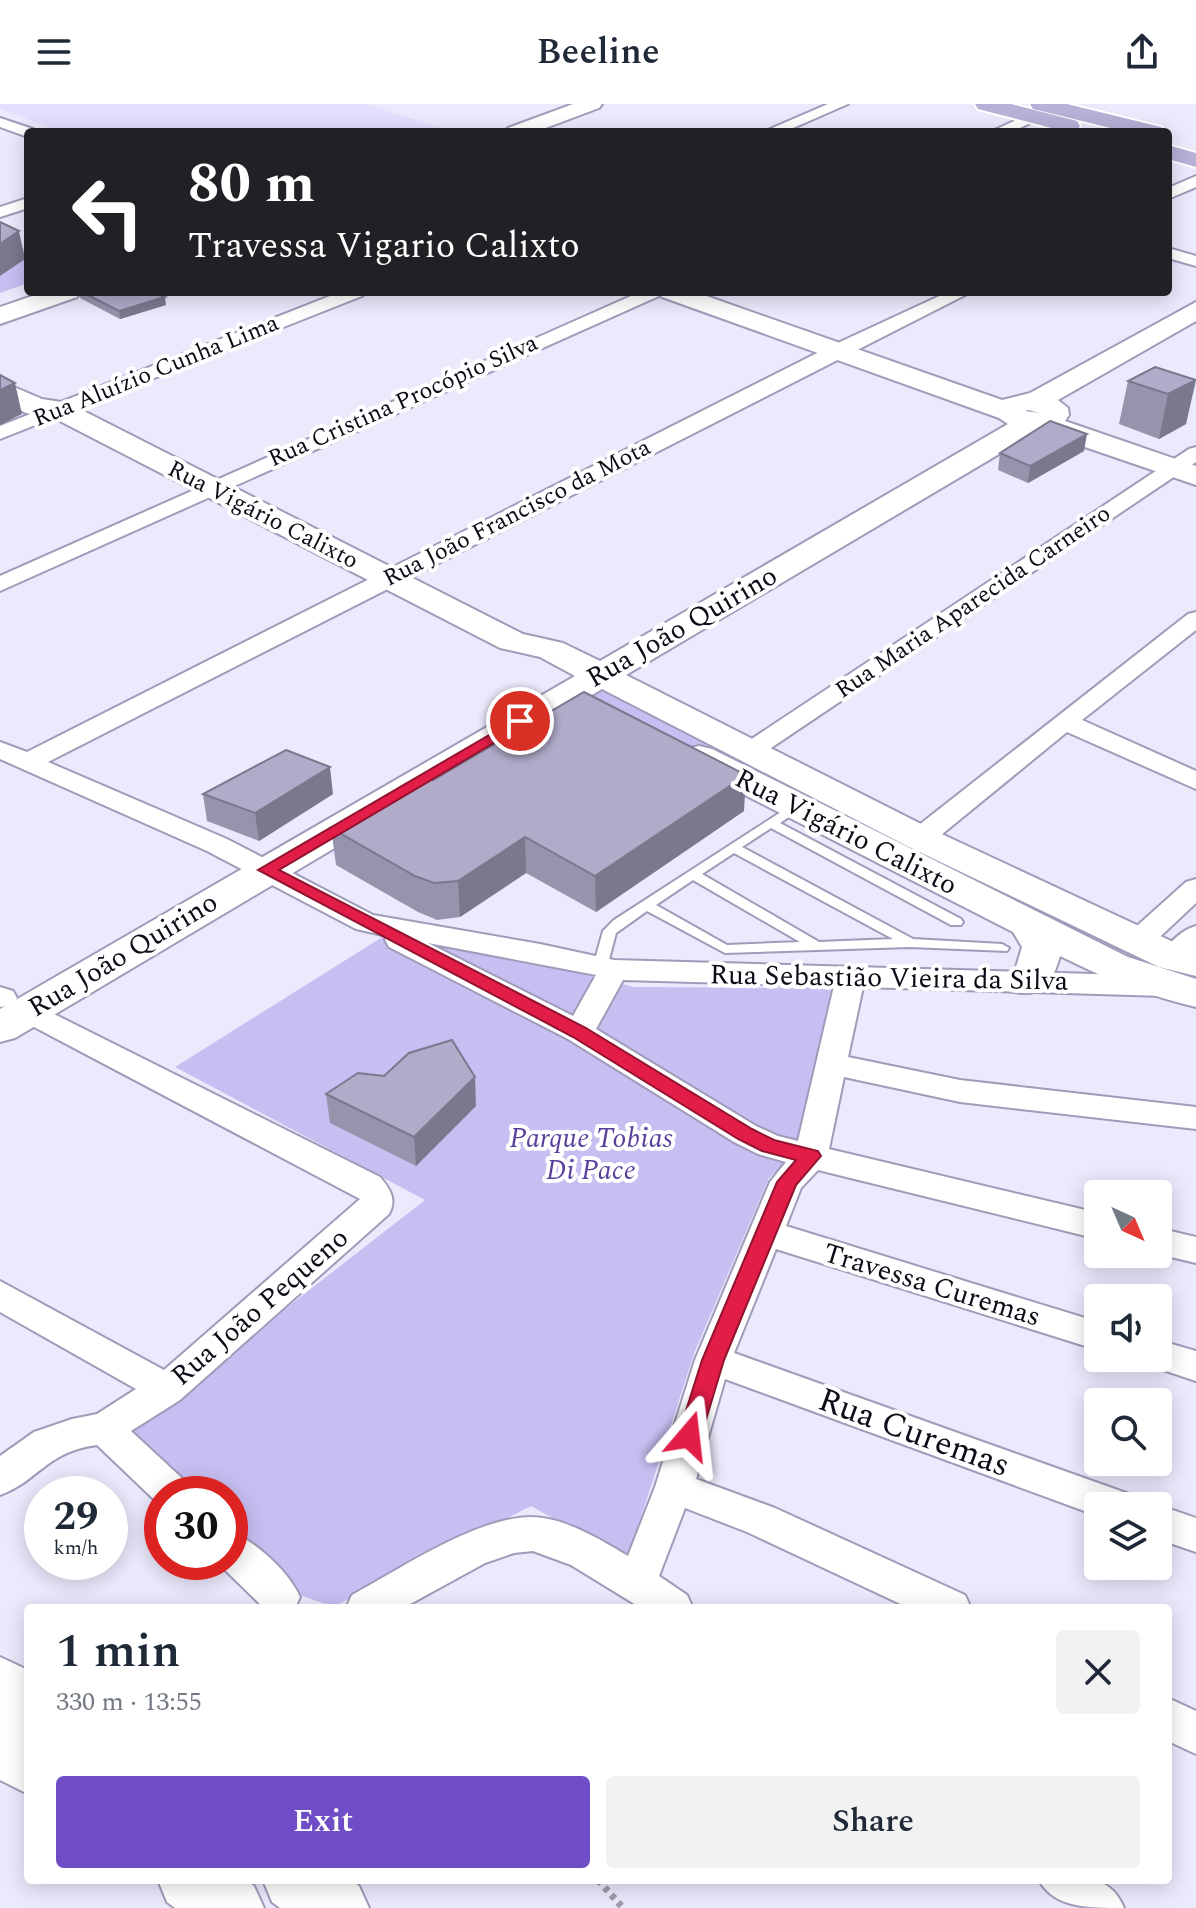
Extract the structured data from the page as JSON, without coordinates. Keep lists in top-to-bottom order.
{
  "streets": {
    "main road": ["Rua Vigário Calixto", "Rua João Quirino"],
    "street": [
      "Rua Aluízio Cunha Lima",
      "Rua Cristina Procópio Silva",
      "Rua João Francisco da Mota",
      "Rua Maria Aparecida Carneiro",
      "Rua Sebastião Vieira da Silva",
      "Travessa Curemas",
      "Rua João Pequeno",
      "Rua Curemas"
    ]
  },
  "crossings": [
    ["Rua Aluízio Cunha Lima", "Rua Vigário Calixto"],
    ["Rua Cristina Procópio Silva", "Rua Vigário Calixto"],
    ["Rua João Francisco da Mota", "Rua Vigário Calixto"],
    ["Rua João Francisco da Mota", "Rua Sebastião Vieira da Silva"],
    ["Rua Vigário Calixto", "Rua Maria Aparecida Carneiro"],
    ["Rua Vigário Calixto", "Rua João Quirino"],
    ["Rua Vigário Calixto", "Rua Sebastião Vieira da Silva"],
    ["Rua João Quirino", "Rua Sebastião Vieira da Silva"],
    ["Rua João Quirino", "Rua João Pequeno"]
  ],
  "parks": ["Parque Tobias Di Pace"],
  "north": "bottom right",
  "page": {
    "header": "Beeline",
    "turn": ["80 m", "Travessa Vigario Calixto"],
    "speed": "29 km/h",
    "limit": "30",
    "heading": ["1 min", "330 m · 13:55"],
    "buttons": ["Exit", "Share"]
  }
}
